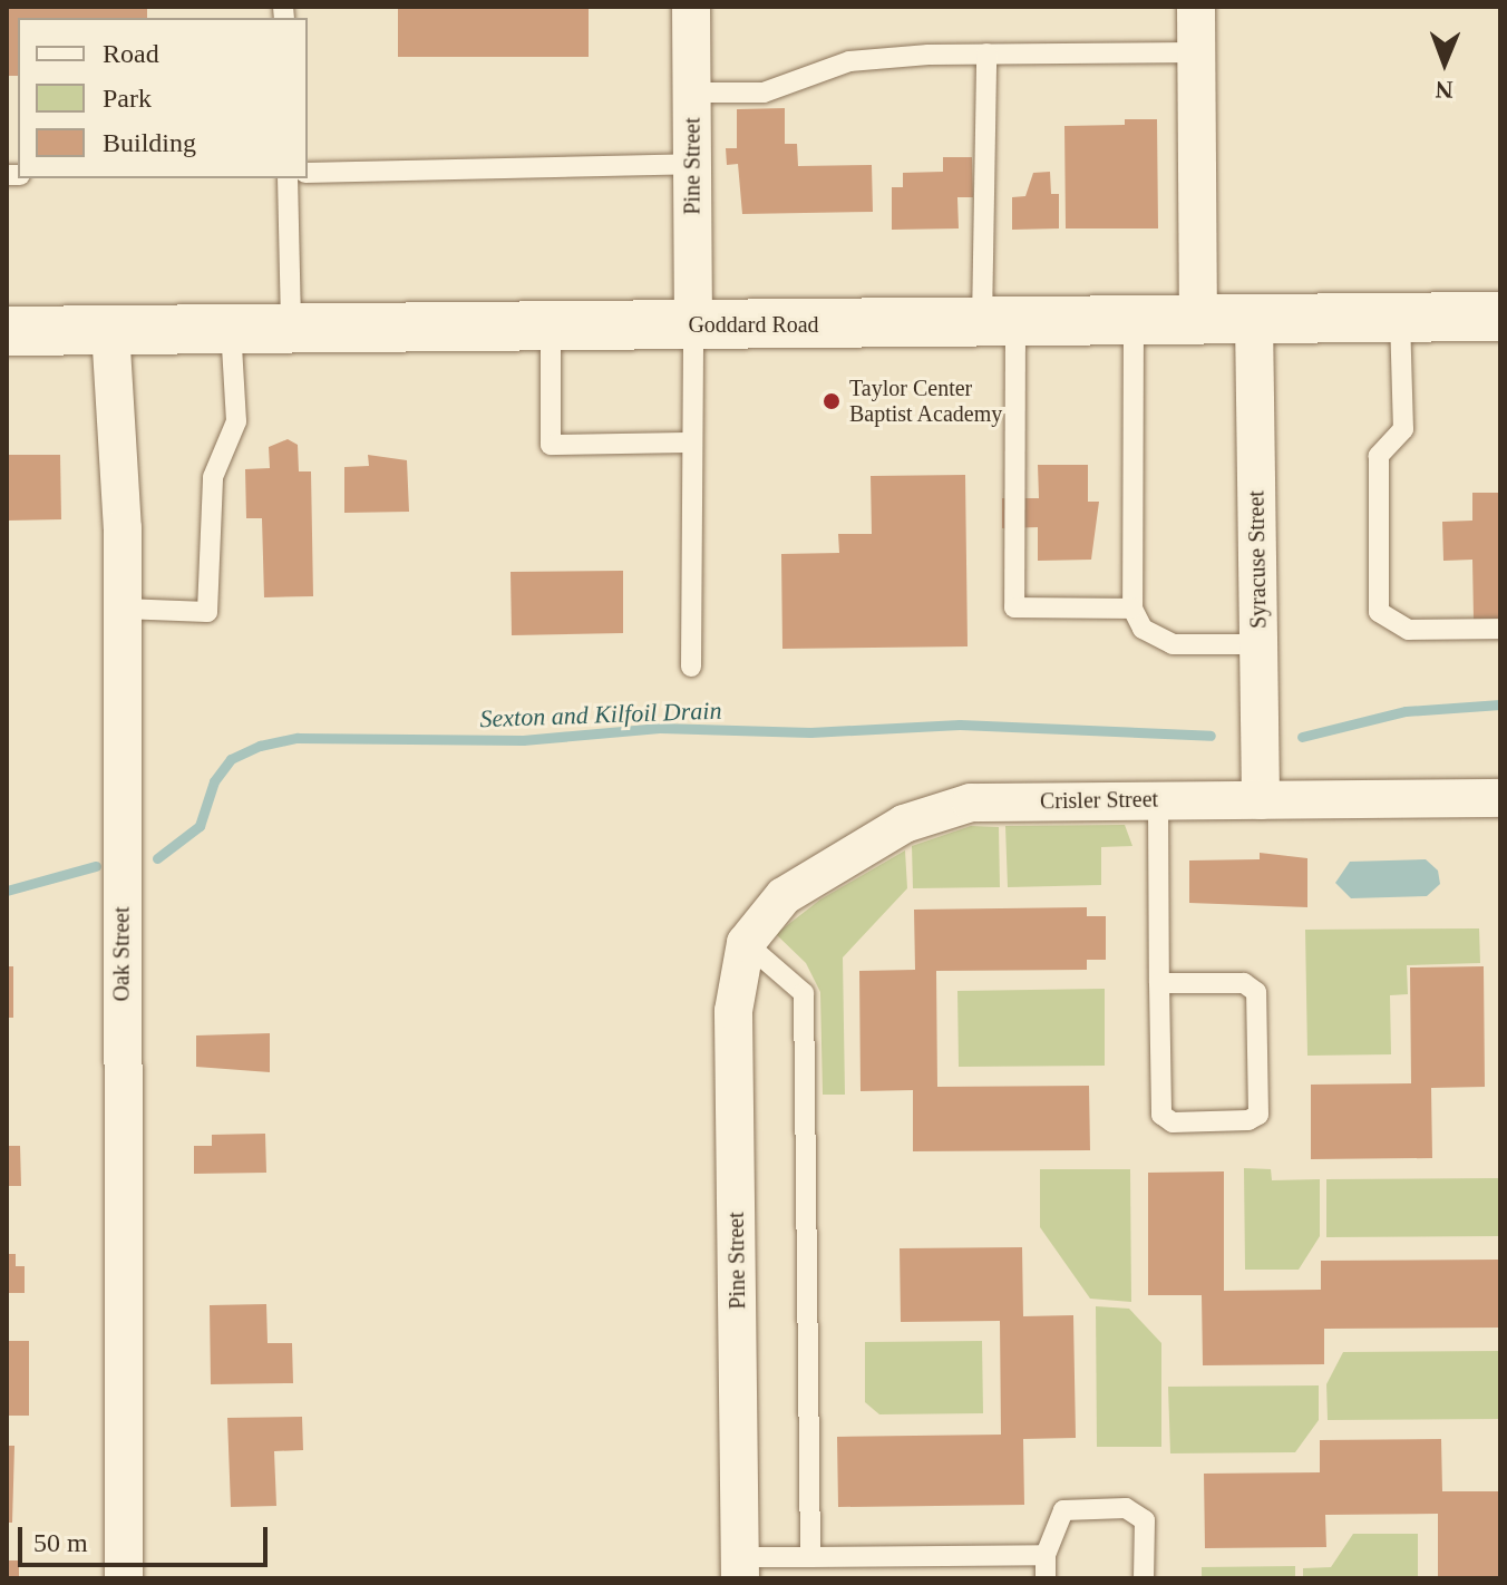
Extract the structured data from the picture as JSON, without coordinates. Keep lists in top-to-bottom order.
{
  "streets": {
    "main road": ["Goddard Road"],
    "street": [
      "Pine Street",
      "Syracuse Street",
      "Crisler Street",
      "Oak Street"
    ]
  },
  "crossings": [
    ["Pine Street", "Goddard Road"],
    ["Pine Street", "Crisler Street"],
    ["Goddard Road", "Syracuse Street"],
    ["Goddard Road", "Oak Street"],
    ["Syracuse Street", "Crisler Street"]
  ],
  "water": ["Sexton and Kilfoil Drain"],
  "places": ["Taylor Center Baptist Academy"],
  "legend": ["Road", "Park", "Building"],
  "scale_bar": "50 m",
  "north": "bottom"
}
